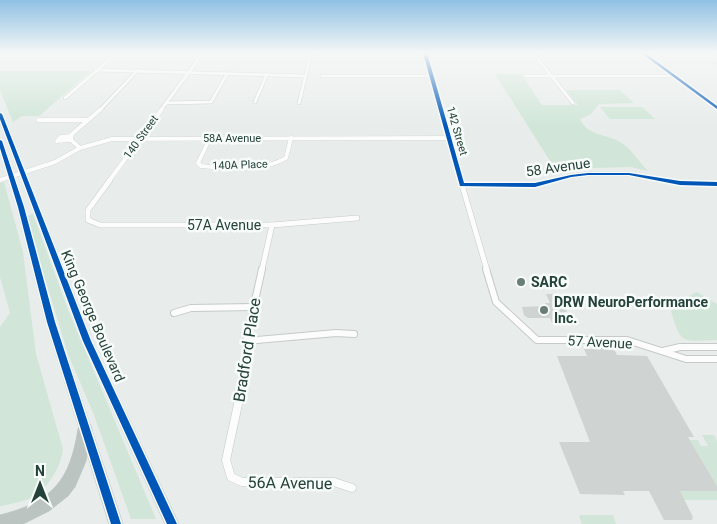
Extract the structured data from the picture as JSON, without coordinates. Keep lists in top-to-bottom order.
{
  "streets": {
    "main road": ["King George Boulevard"],
    "street": [
      "142 Street",
      "140 Street",
      "58A Avenue",
      "140A Place",
      "58 Avenue",
      "57A Avenue",
      "57 Avenue",
      "Bradford Place",
      "56A Avenue"
    ]
  },
  "crossings": [
    ["142 Street", "58A Avenue"],
    ["142 Street", "58 Avenue"],
    ["142 Street", "57 Avenue"],
    ["140 Street", "58A Avenue"],
    ["140 Street", "57A Avenue"],
    ["58A Avenue", "140A Place"],
    ["58A Avenue", "King George Boulevard"],
    ["57A Avenue", "Bradford Place"],
    ["Bradford Place", "56A Avenue"]
  ],
  "places": ["SARC", "DRW NeuroPerformance Inc."],
  "north": "top"
}
